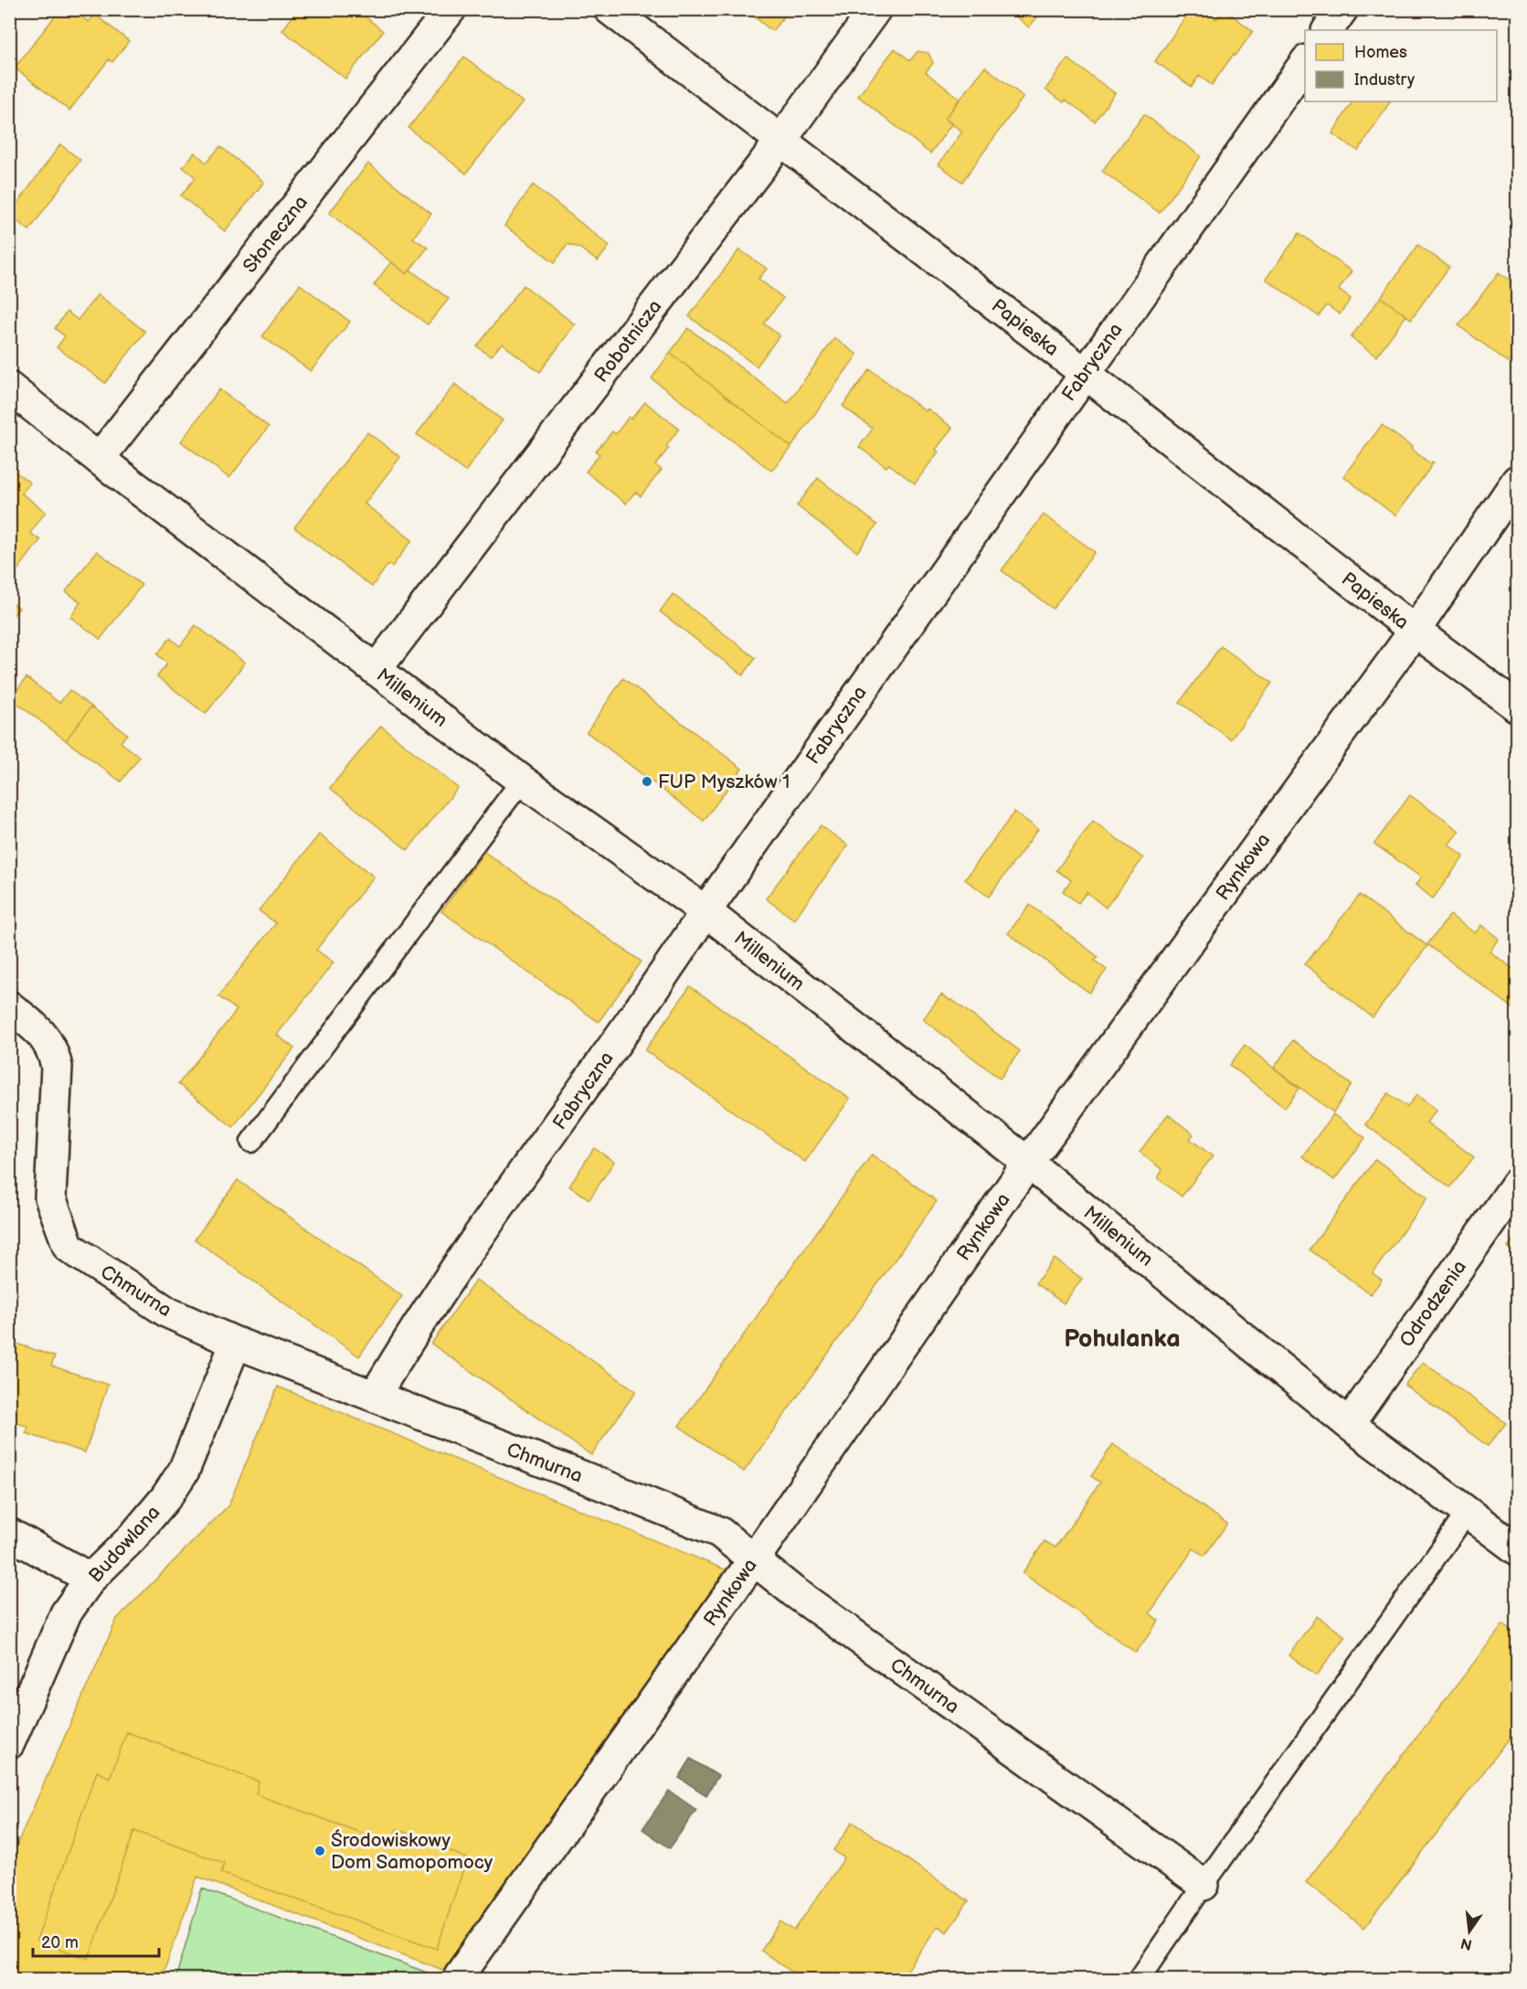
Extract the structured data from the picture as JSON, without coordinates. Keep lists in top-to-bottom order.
{
  "streets": {
    "street": [
      "Słoneczna",
      "Papieska",
      "Robotnicza",
      "Fabryczna",
      "Millenium",
      "Rynkowa",
      "Chmurna",
      "Odrodzenia",
      "Budowlana"
    ]
  },
  "crossings": [
    ["Słoneczna", "Millenium"],
    ["Papieska", "Robotnicza"],
    ["Papieska", "Fabryczna"],
    ["Papieska", "Rynkowa"],
    ["Robotnicza", "Millenium"],
    ["Fabryczna", "Millenium"],
    ["Fabryczna", "Chmurna"],
    ["Millenium", "Rynkowa"],
    ["Millenium", "Odrodzenia"],
    ["Rynkowa", "Chmurna"],
    ["Chmurna", "Budowlana"]
  ],
  "districts": ["Pohulanka"],
  "places": ["FUP Myszków 1", "Środowiskowy Dom Samopomocy"],
  "legend": ["Homes", "Industry"],
  "scale_bar": "20 m",
  "north": "bottom"
}
